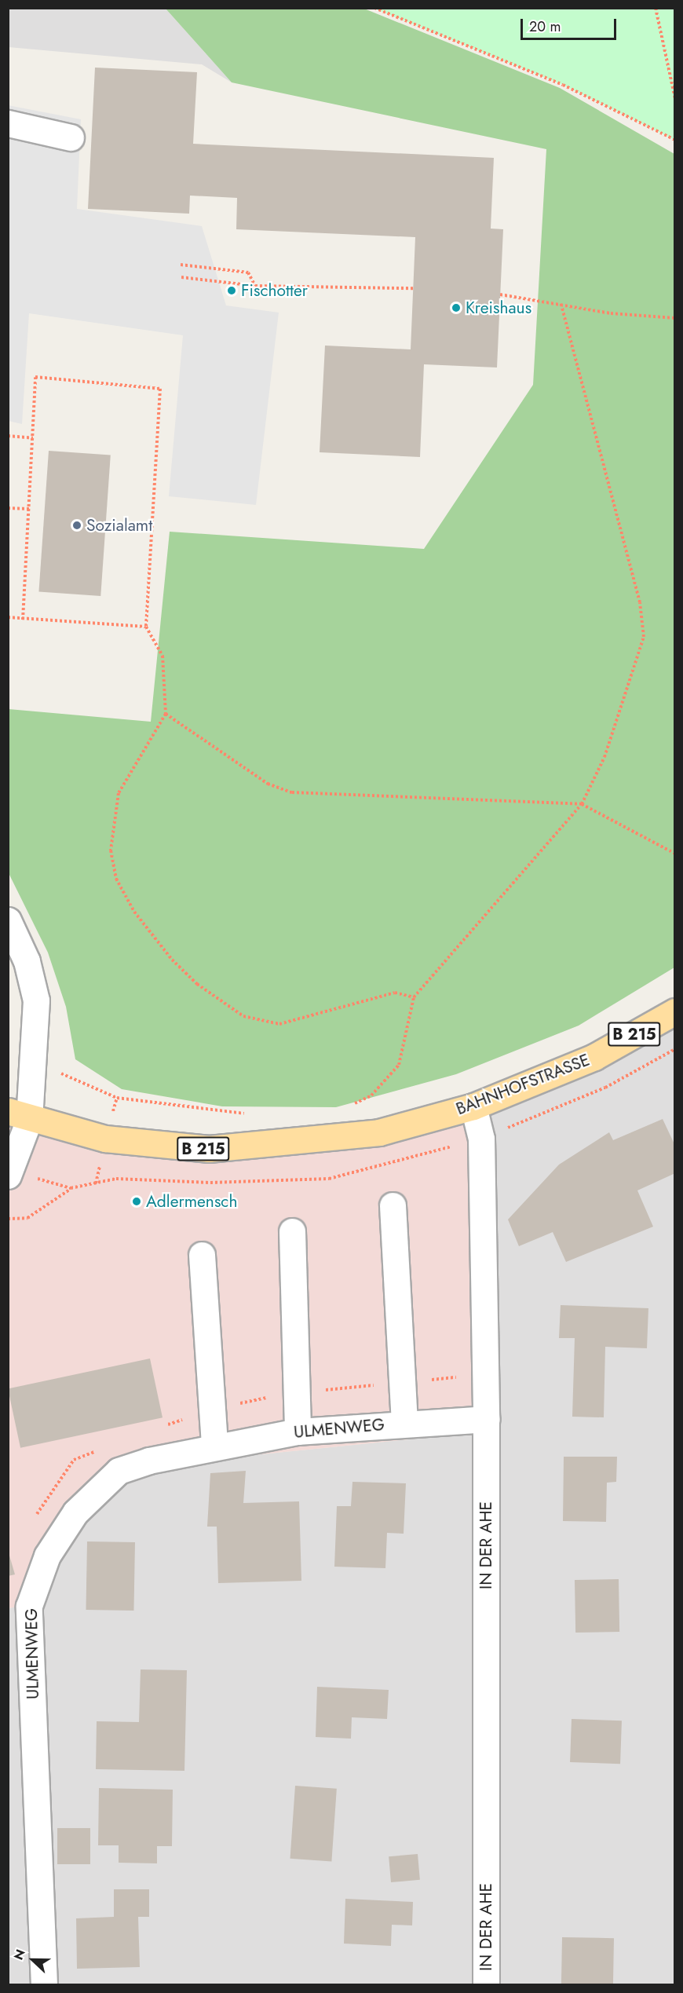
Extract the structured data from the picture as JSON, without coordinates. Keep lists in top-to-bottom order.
{
  "streets": {
    "main road": ["B 215", "BAHNHOFSTRASSE"],
    "street": ["ULMENWEG", "IN DER AHE"]
  },
  "crossings": [
    ["BAHNHOFSTRASSE", "IN DER AHE"],
    ["ULMENWEG", "IN DER AHE"]
  ],
  "places": [
    "Fischotter",
    "Kreishaus",
    "Sozialamt",
    "Adlermensch"
  ],
  "scale_bar": "20 m",
  "north": "left"
}
